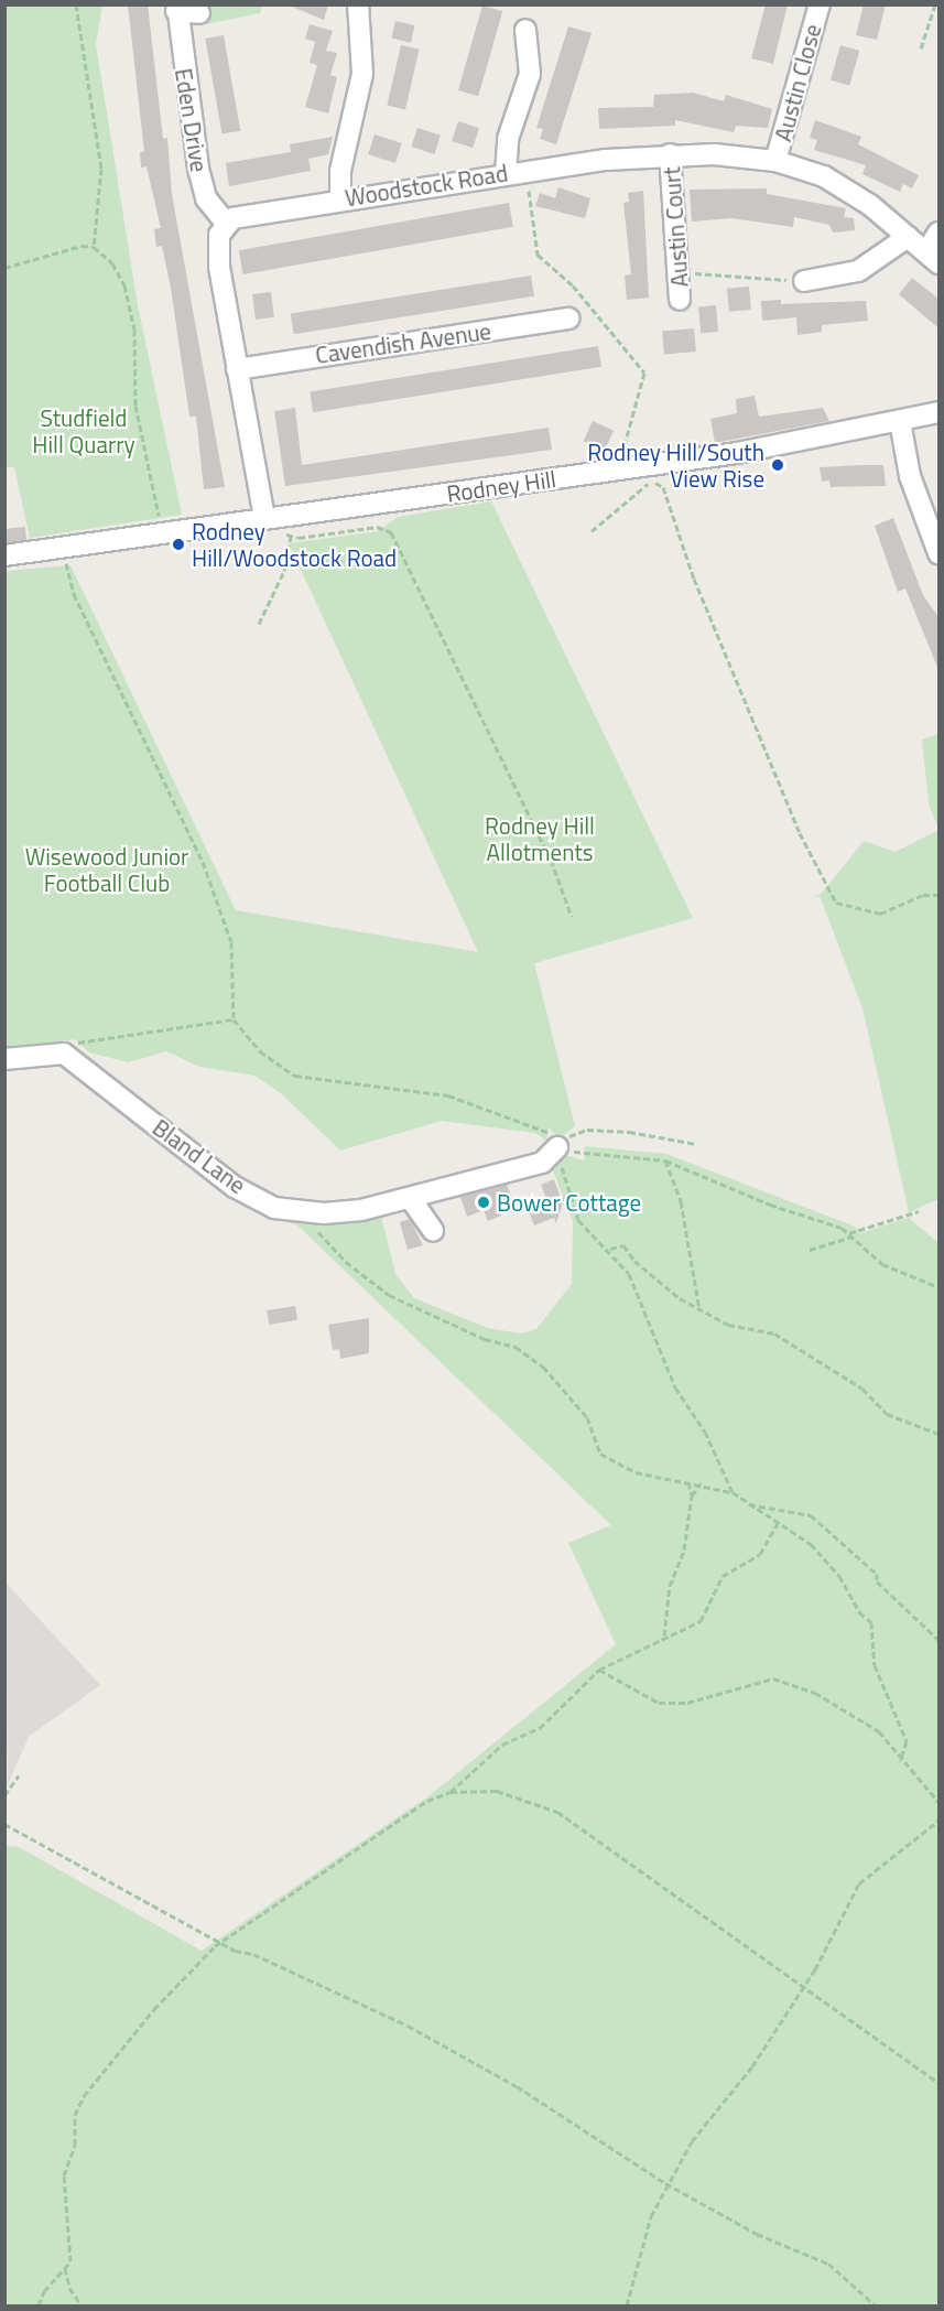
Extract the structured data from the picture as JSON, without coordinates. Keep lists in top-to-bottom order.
{
  "streets": {
    "street": [
      "Austin Close",
      "Eden Drive",
      "Woodstock Road",
      "Austin Court",
      "Cavendish Avenue",
      "Rodney Hill",
      "Bland Lane"
    ]
  },
  "crossings": [
    ["Austin Close", "Woodstock Road"],
    ["Eden Drive", "Woodstock Road"],
    ["Woodstock Road", "Austin Court"]
  ],
  "parks": ["Studfield Hill Quarry", "Rodney Hill Allotments", "Wisewood Junior Football Club"],
  "places": ["Rodney Hill/South View Rise", "Rodney Hill/Woodstock Road", "Bower Cottage"]
}
